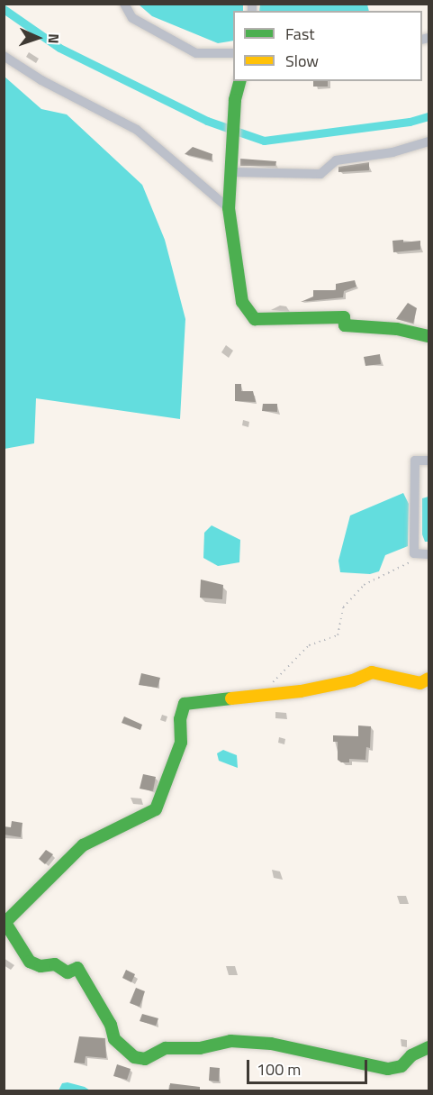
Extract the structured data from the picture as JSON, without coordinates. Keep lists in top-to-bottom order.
{
  "legend": ["Fast", "Slow"],
  "scale_bar": "100 m",
  "north": "right"
}
